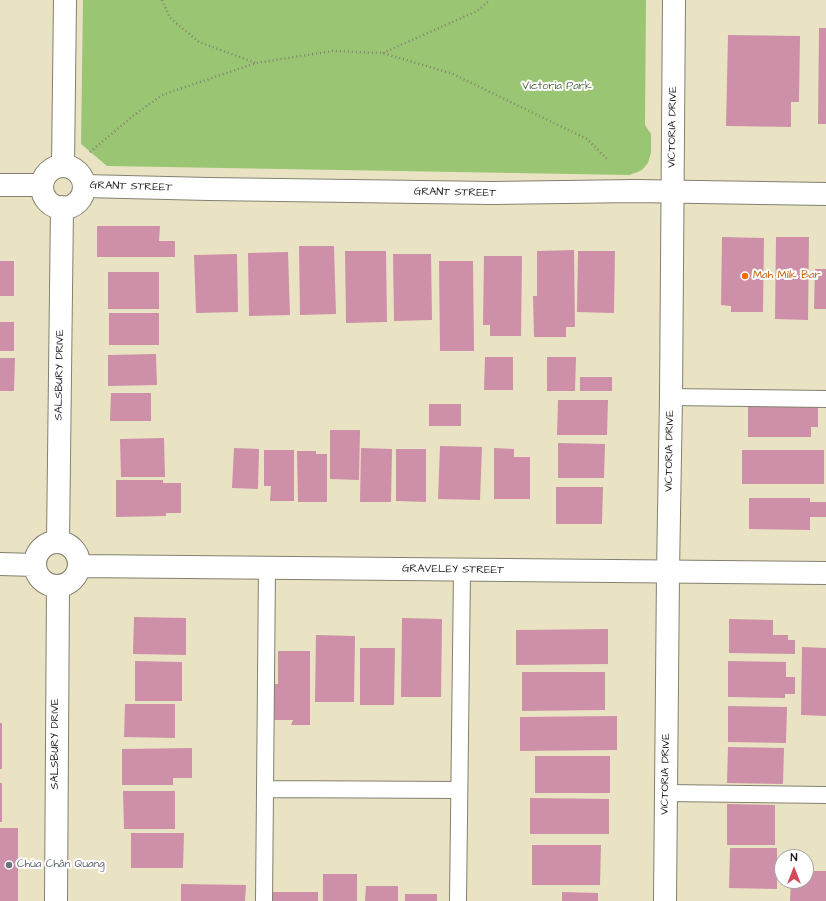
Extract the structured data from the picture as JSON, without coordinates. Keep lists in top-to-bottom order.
{
  "streets": {
    "street": [
      "VICTORIA DRIVE",
      "GRANT STREET",
      "SALSBURY DRIVE",
      "GRAVELEY STREET"
    ]
  },
  "crossings": [
    ["VICTORIA DRIVE", "GRANT STREET"],
    ["VICTORIA DRIVE", "GRAVELEY STREET"],
    ["GRANT STREET", "SALSBURY DRIVE"],
    ["SALSBURY DRIVE", "GRAVELEY STREET"]
  ],
  "parks": ["Victoria Park"],
  "places": ["Mah Milk Bar", "Chùa Chân Quang"],
  "north": "top"
}
